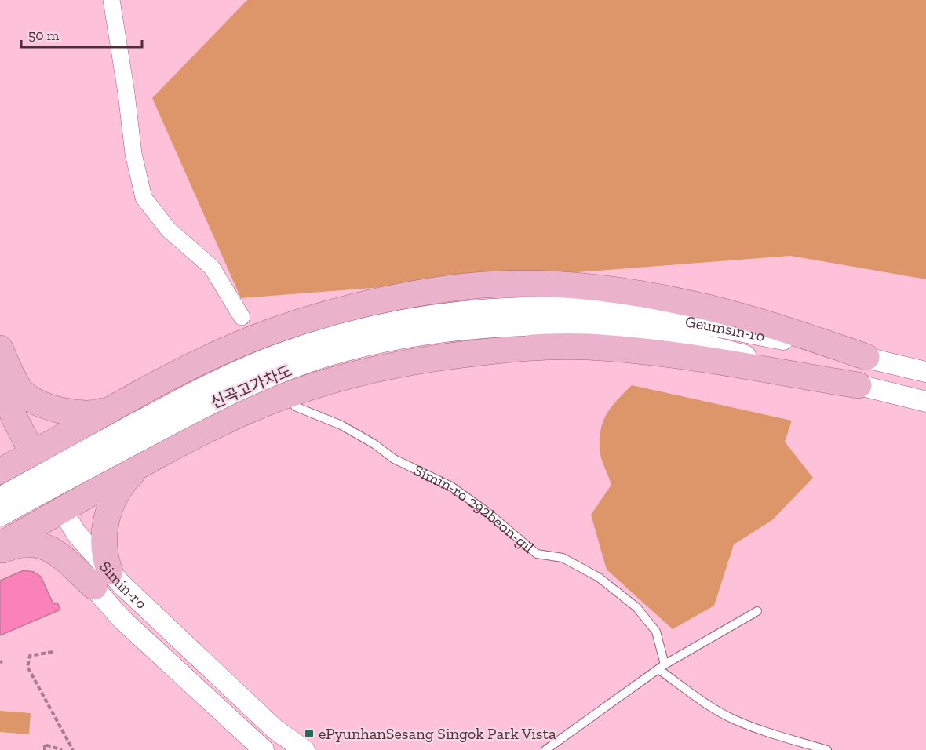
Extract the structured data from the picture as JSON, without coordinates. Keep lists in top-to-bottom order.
{
  "streets": {
    "main road": ["Simin-ro"],
    "street": ["Geumsin-ro", "신곡고가차도"],
    "lane": ["Simin-ro 292beon-gil"]
  },
  "crossings": [
    ["Geumsin-ro", "신곡고가차도"]
  ],
  "places": {
    "transit": ["ePyunhanSesang Singok Park Vista"]
  },
  "scale_bar": "50 m"
}
